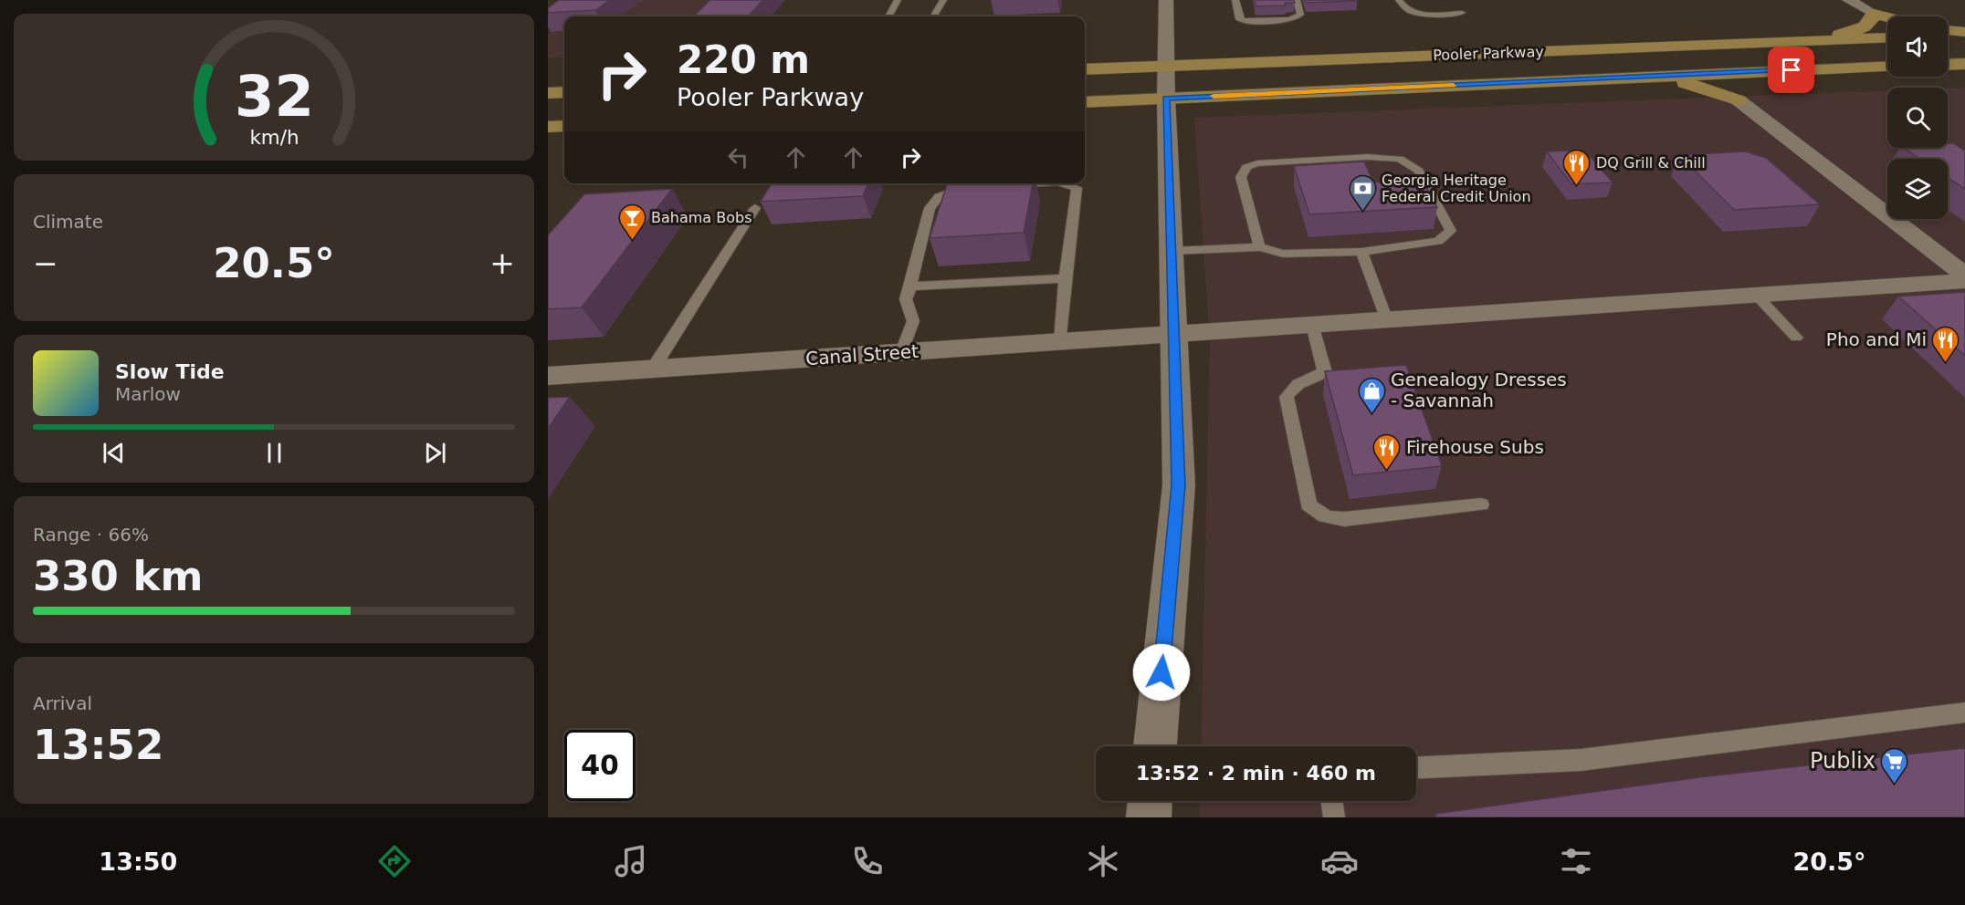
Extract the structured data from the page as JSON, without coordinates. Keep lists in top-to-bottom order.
{
  "streets": {
    "main road": ["Pooler Parkway"],
    "street": ["Canal Street"]
  },
  "places": {
    "restaurant": ["DQ Grill & Chill", "Pho and Mi", "Firehouse Subs"],
    "bank": ["Georgia Heritage Federal Credit Union"],
    "bar": ["Bahama Bobs"],
    "shop": ["Genealogy Dresses - Savannah"],
    "supermarket": ["Publix"]
  },
  "page": {
    "turn": ["220 m", "Pooler Parkway"],
    "tile": [
      "Climate",
      ["Range · 66%", "330 km"],
      ["Arrival", "13:52"]
    ],
    "heat": ["−", "20.5°", "+"],
    "song": ["Slow Tide", "Marlow"],
    "limit": "40",
    "trip": "13:52 · 2 min · 460 m",
    "tabs": ["13:50", "20.5°"],
    "gauge": ["32", "km/h"]
  }
}
